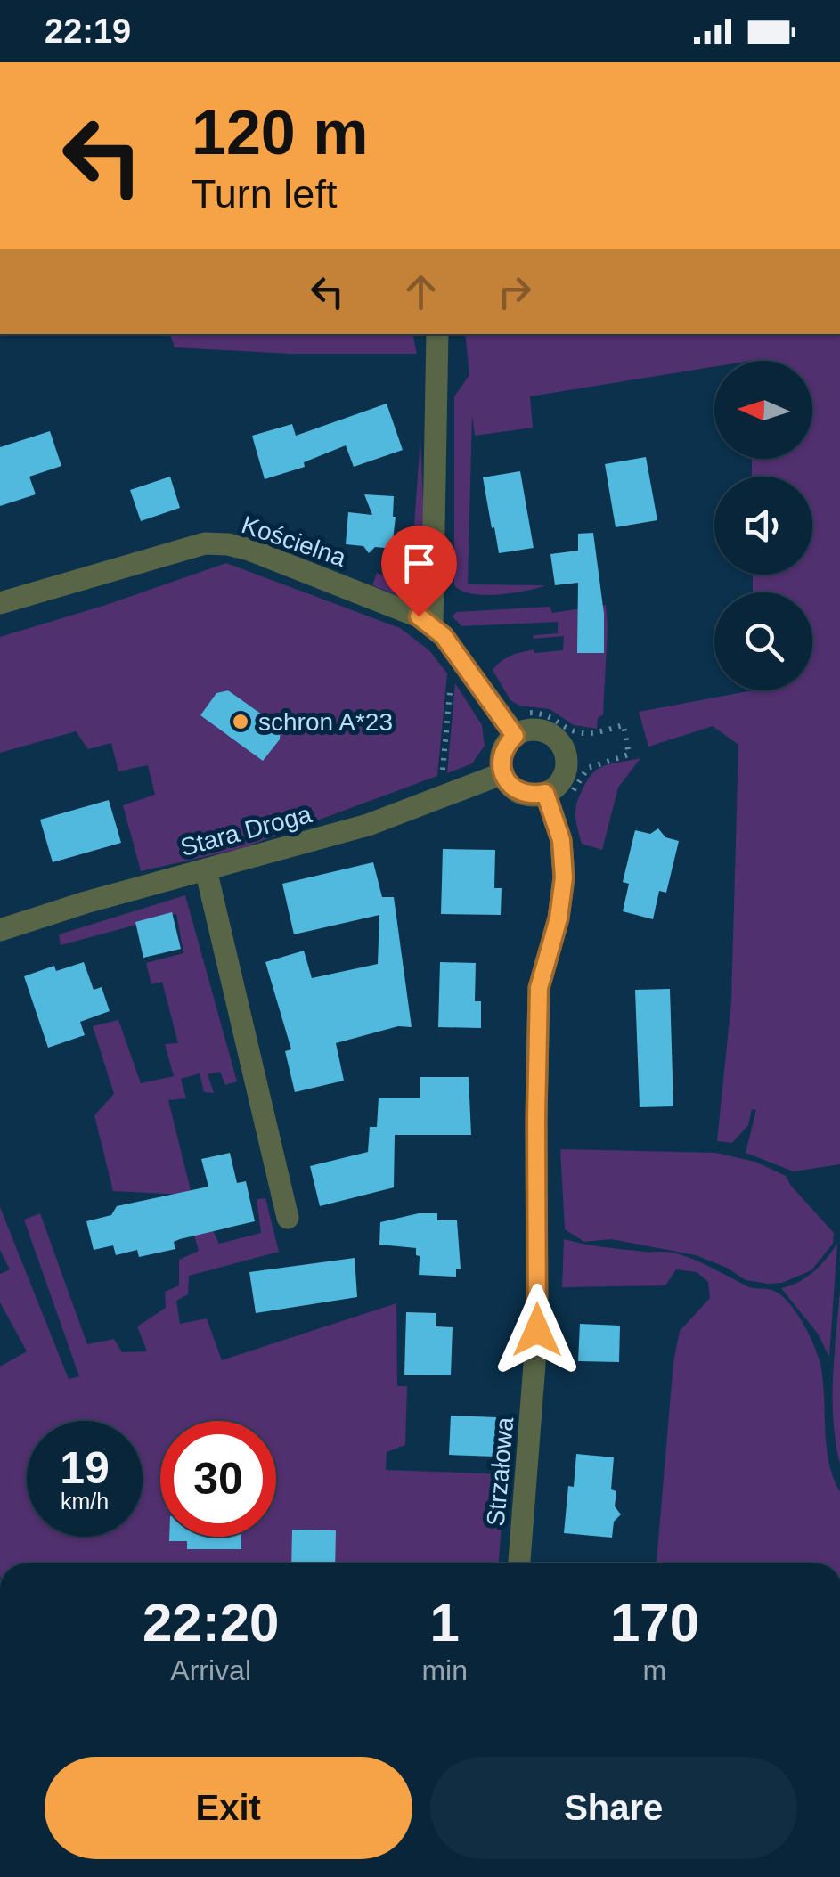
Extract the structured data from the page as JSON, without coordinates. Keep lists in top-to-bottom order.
{
  "streets": {
    "street": ["Kościelna", "Stara Droga", "Strzałowa"]
  },
  "crossings": [
    ["Kościelna", "Stara Droga"],
    ["Kościelna", "Strzałowa"],
    ["Stara Droga", "Strzałowa"]
  ],
  "places": ["schron A*23"],
  "north": "left",
  "page": {
    "status": "22:19",
    "turn": ["120 m", "Turn left"],
    "speed": "19 km/h",
    "limit": "30",
    "eta": [
      "22:20",
      "Arrival",
      "1",
      "min",
      "170",
      "m"
    ],
    "buttons": ["Exit", "Share"]
  }
}
